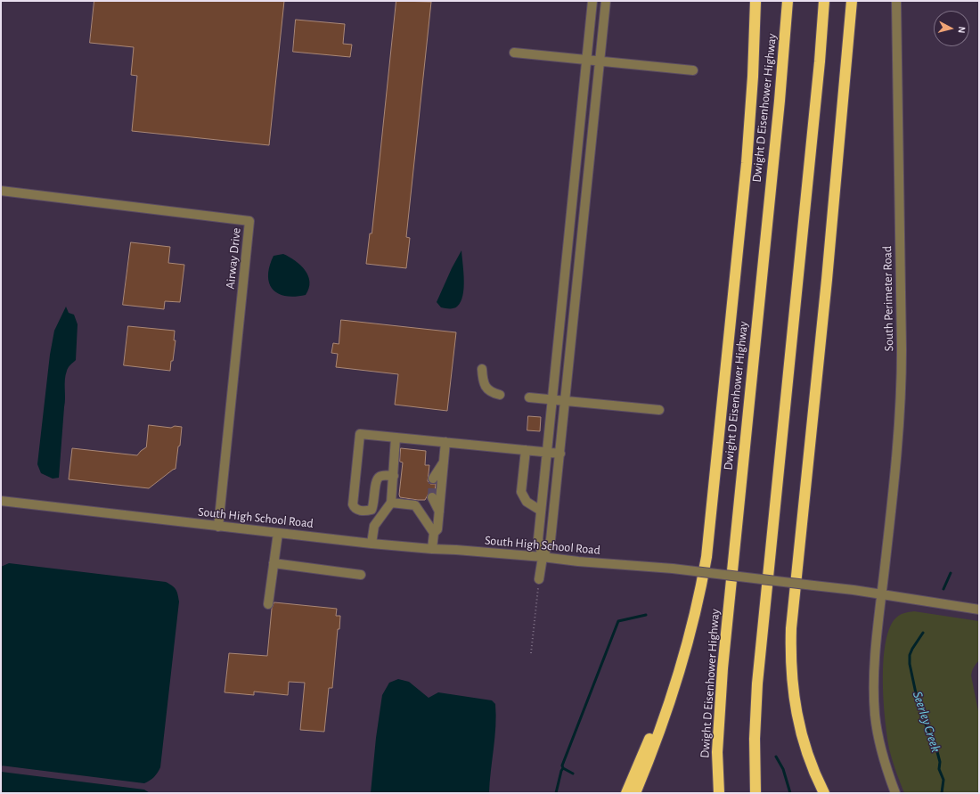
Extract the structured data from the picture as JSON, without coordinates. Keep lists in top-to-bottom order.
{
  "streets": {
    "highway": ["Dwight D Eisenhower Highway"],
    "street": ["Airway Drive", "South Perimeter Road", "South High School Road"]
  },
  "crossings": [
    ["Airway Drive", "South High School Road"],
    ["South Perimeter Road", "South High School Road"]
  ],
  "water": ["Seerley Creek"],
  "north": "right"
}
